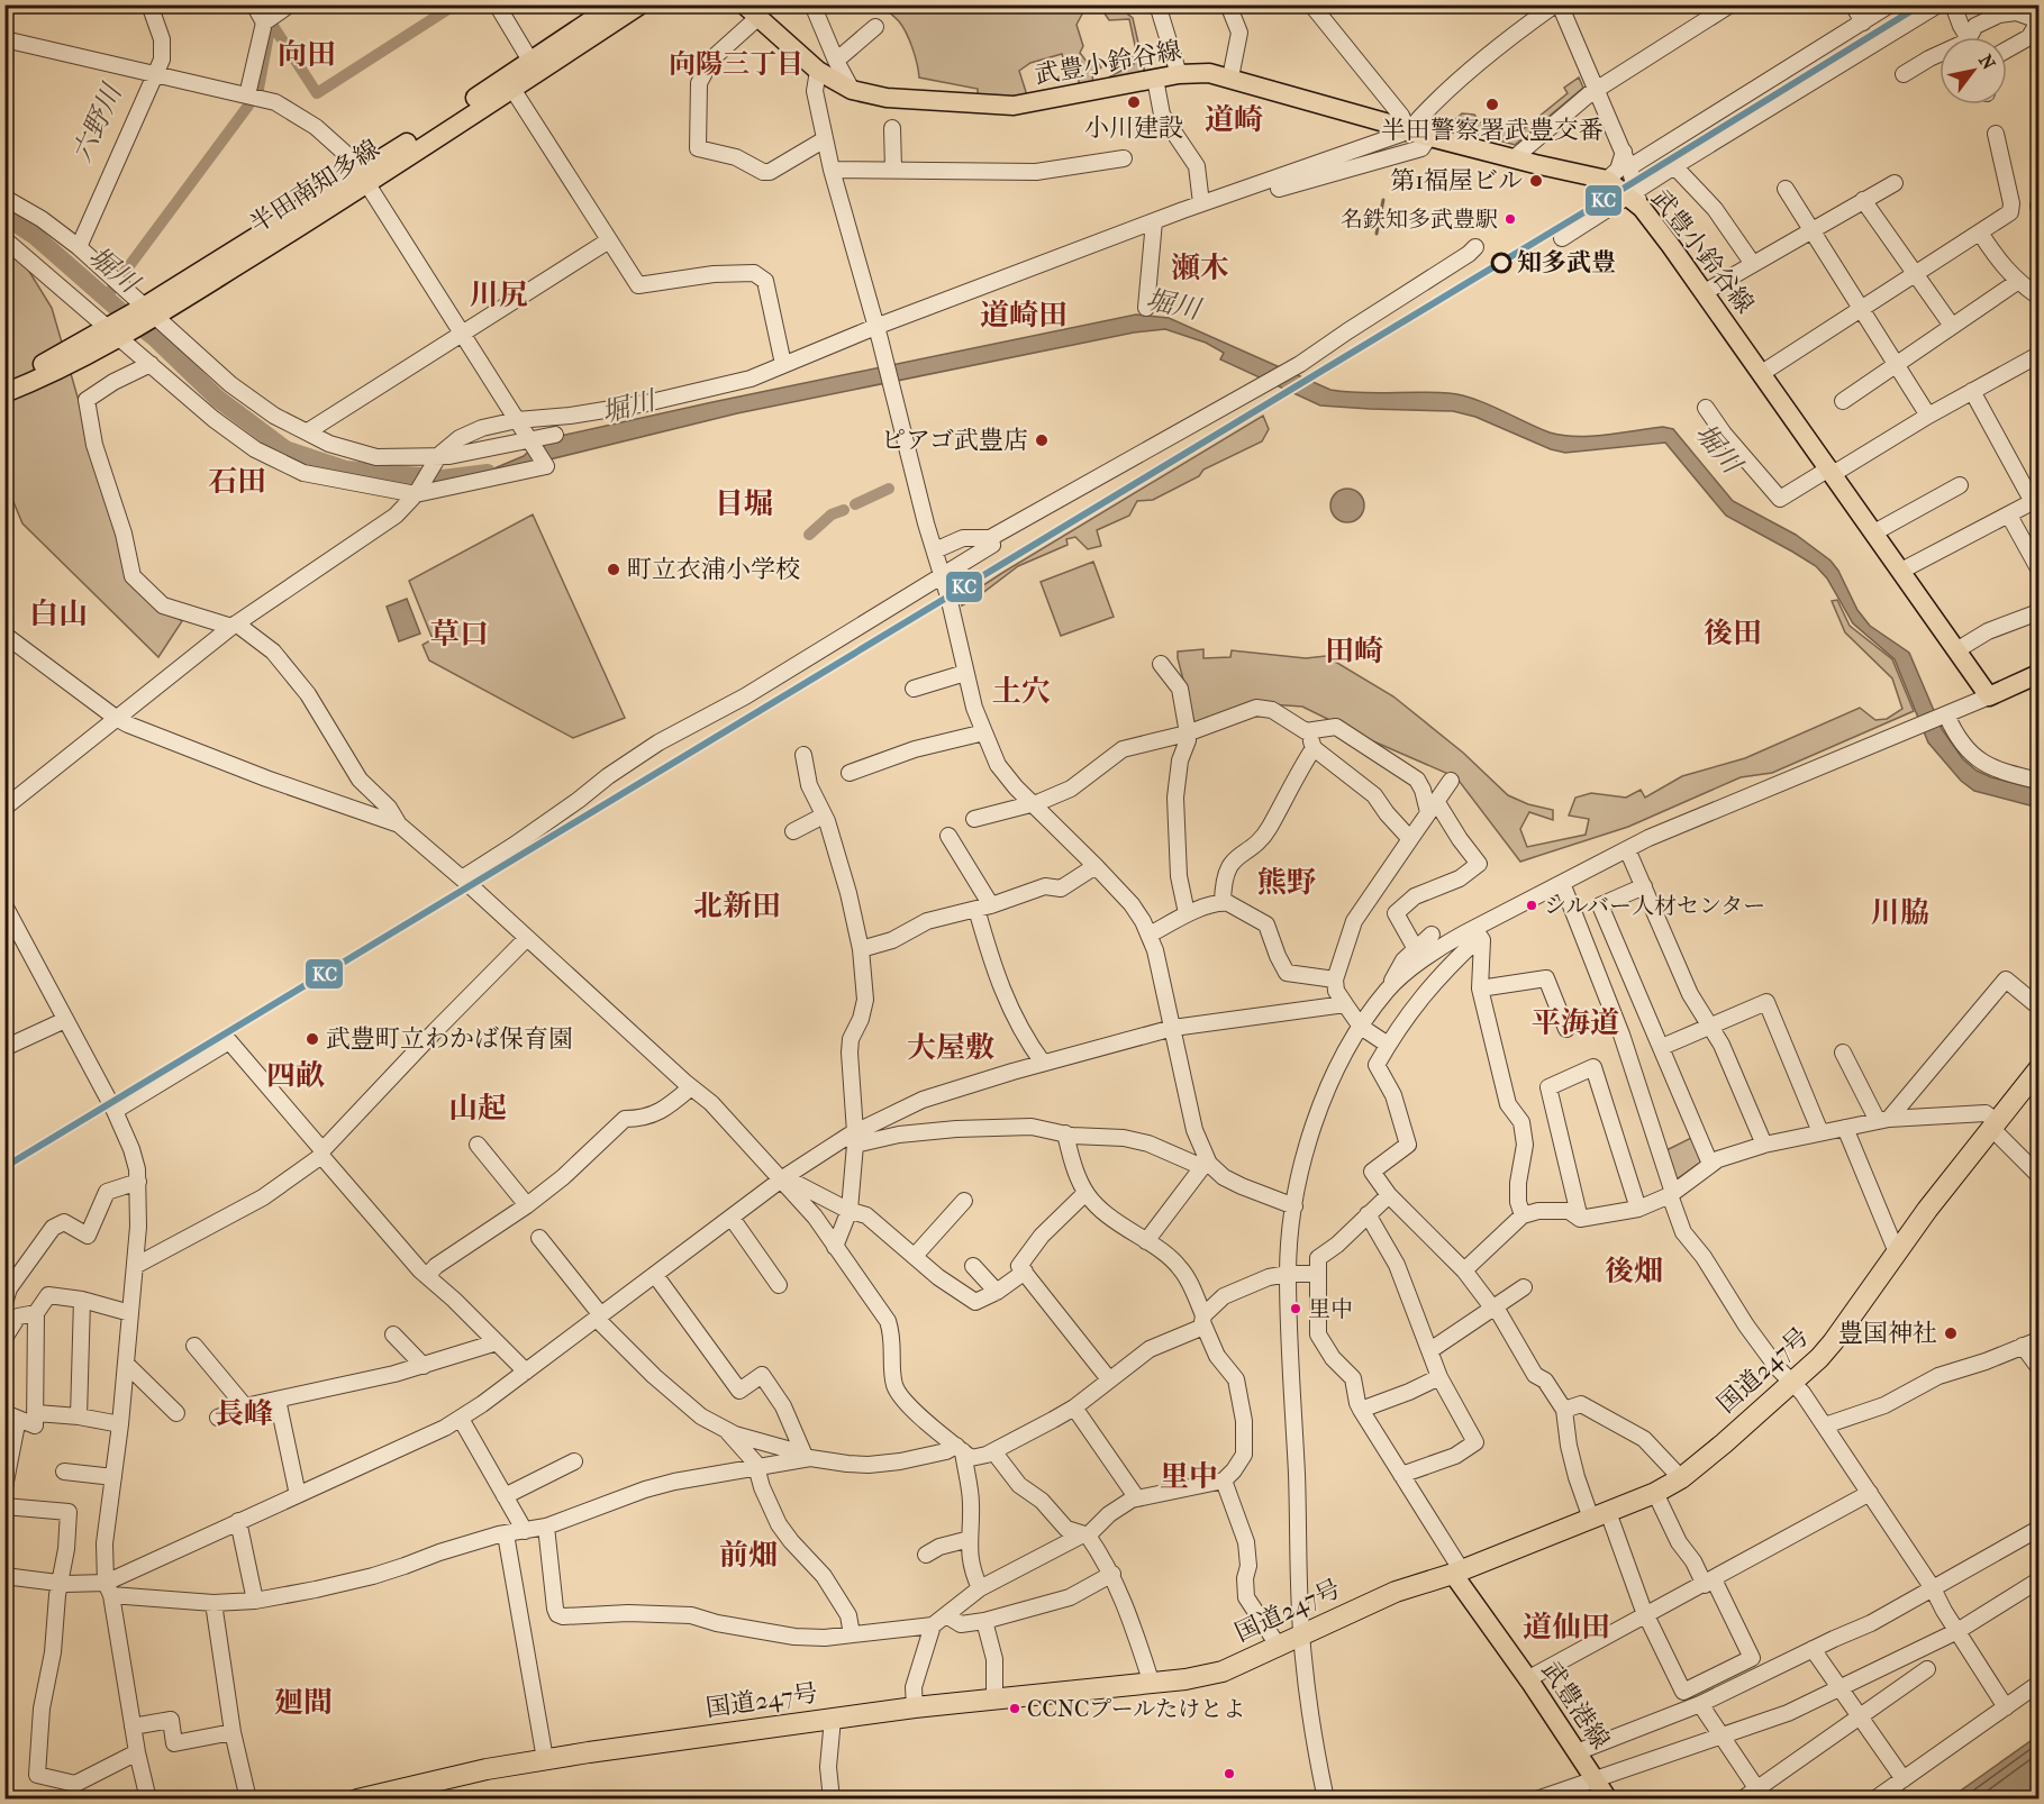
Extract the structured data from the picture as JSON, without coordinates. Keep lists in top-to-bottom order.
{
  "streets": {
    "highway": ["国道247号"],
    "main road": ["武豊小鈴谷線", "半田南知多線", "武豊港線"]
  },
  "crossings": [
    ["国道247号", "武豊港線"]
  ],
  "districts": [
    "向田",
    "向陽三丁目",
    "道崎",
    "瀬木",
    "川尻",
    "道崎田",
    "石田",
    "目堀",
    "白山",
    "後田",
    "草口",
    "田崎",
    "土穴",
    "熊野",
    "北新田",
    "川脇",
    "平海道",
    "大屋敷",
    "四畝",
    "山起",
    "後畑",
    "長峰",
    "里中",
    "前畑",
    "道仙田",
    "廻間"
  ],
  "water": ["六野川", "堀川"],
  "places": [
    "小川建設",
    "半田警察署武豊交番",
    "第1福屋ビル",
    "名鉄知多武豊駅",
    "知多武豊",
    "ピアゴ武豊店",
    "町立衣浦小学校",
    "シルバー人材センター",
    "武豊町立わかば保育園",
    "里中",
    "豊国神社",
    "CCNCプールたけとよ"
  ],
  "lines": ["transit line KC"],
  "north": "top right"
}
